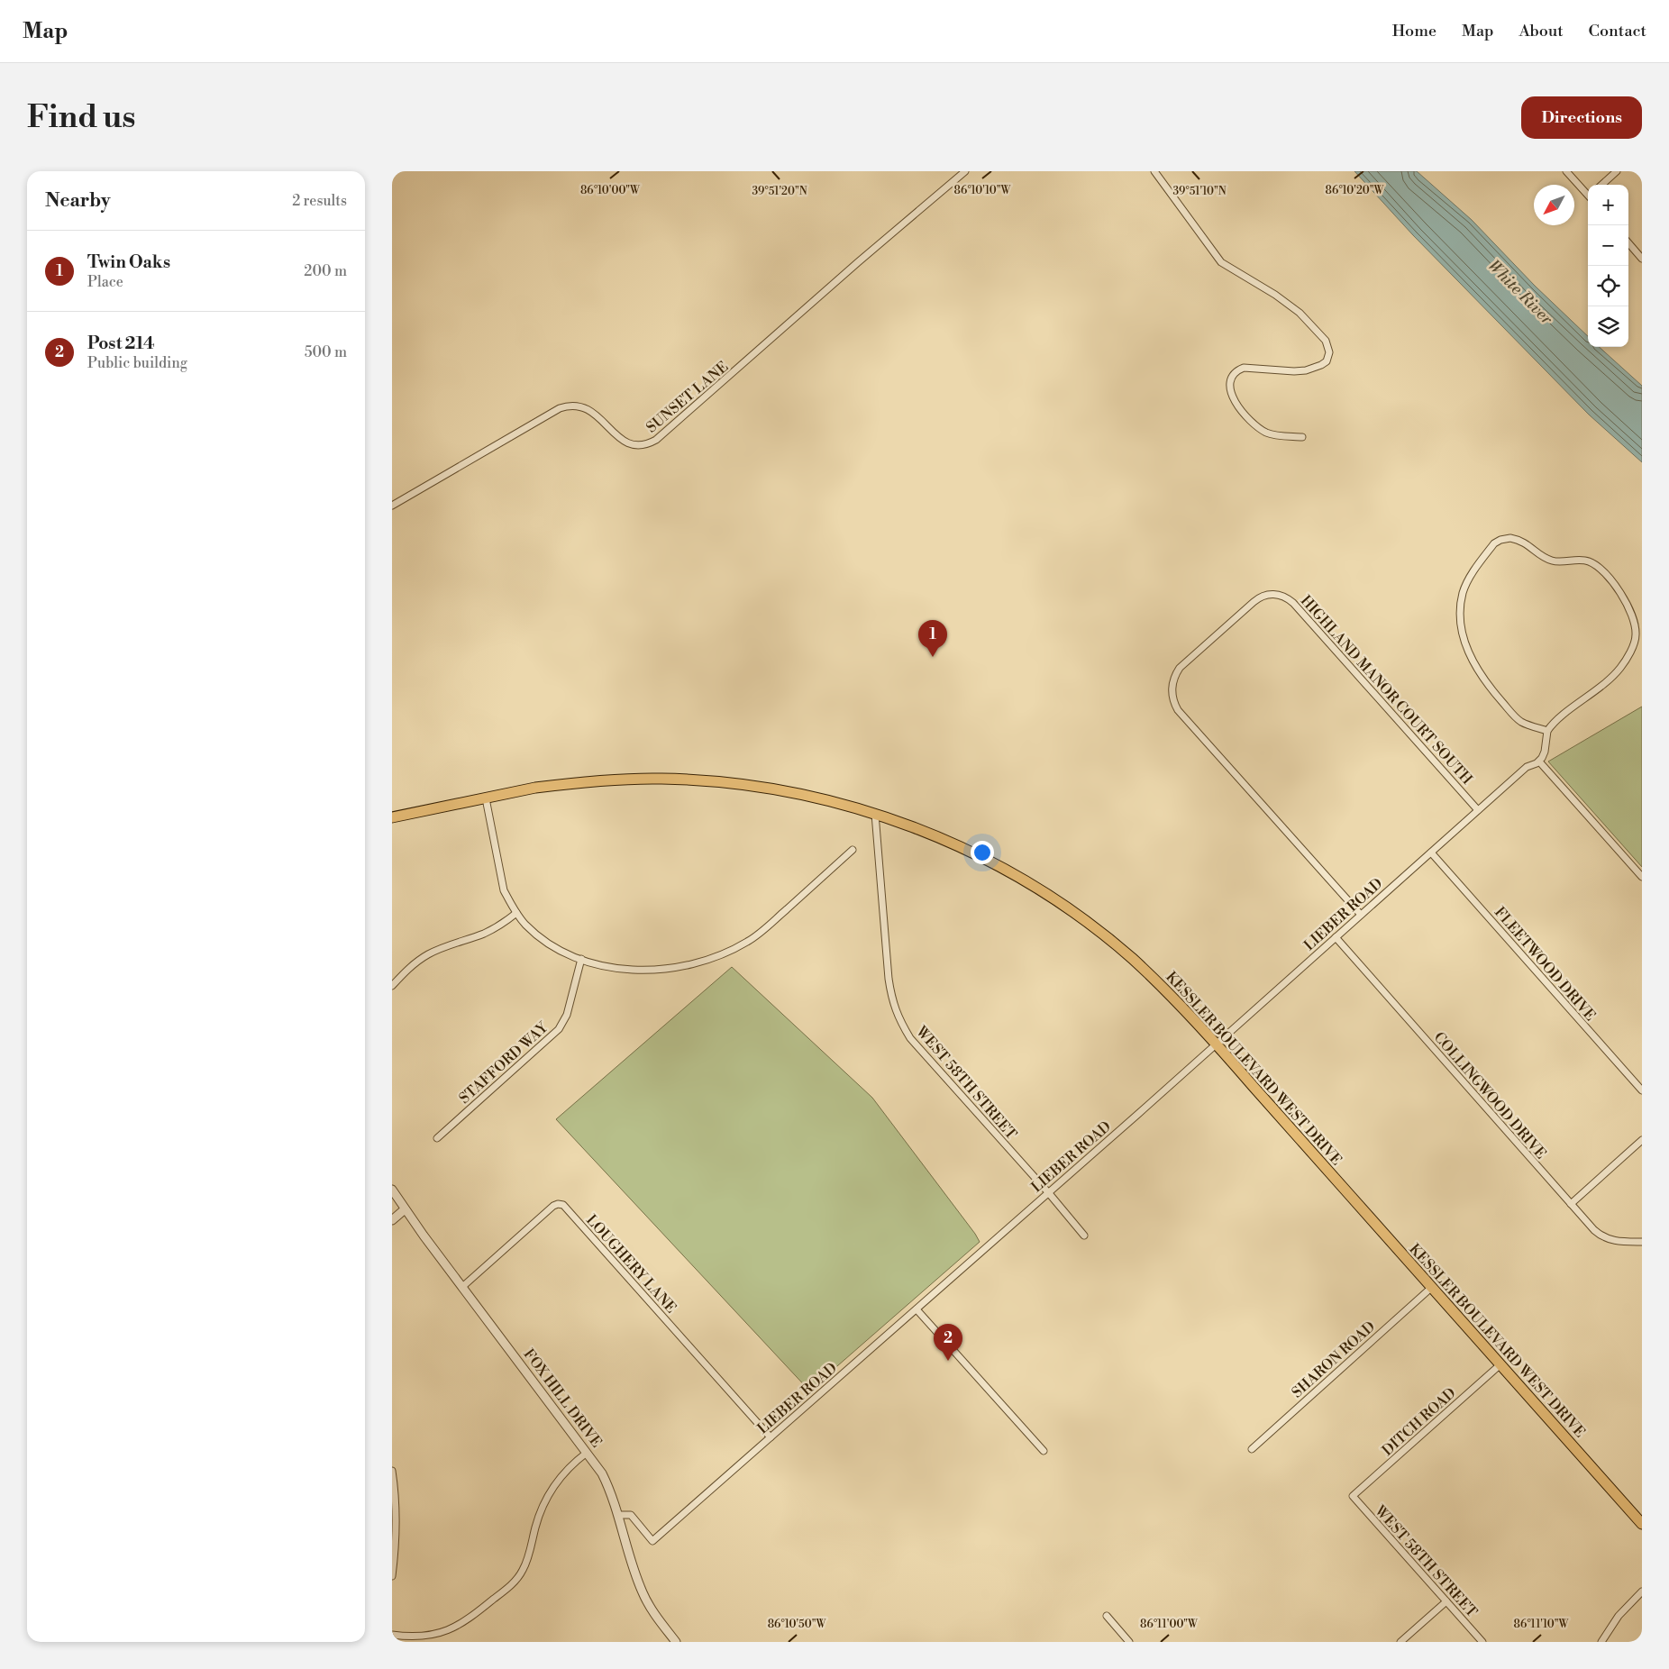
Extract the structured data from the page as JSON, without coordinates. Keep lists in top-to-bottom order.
{
  "streets": {
    "main road": ["KESSLER BOULEVARD WEST DRIVE"],
    "street": [
      "SUNSET LANE",
      "HIGHLAND MANOR COURT SOUTH",
      "LIEBER ROAD",
      "FLEETWOOD DRIVE",
      "STAFFORD WAY",
      "WEST 58TH STREET",
      "COLLINGWOOD DRIVE",
      "LOUGHERY LANE",
      "SHARON ROAD",
      "FOX HILL DRIVE",
      "DITCH ROAD"
    ]
  },
  "crossings": [
    ["HIGHLAND MANOR COURT SOUTH", "LIEBER ROAD"],
    ["LIEBER ROAD", "FLEETWOOD DRIVE"],
    ["LIEBER ROAD", "KESSLER BOULEVARD WEST DRIVE"],
    ["LIEBER ROAD", "WEST 58TH STREET"],
    ["LIEBER ROAD", "COLLINGWOOD DRIVE"],
    ["LIEBER ROAD", "LOUGHERY LANE"],
    ["LIEBER ROAD", "FOX HILL DRIVE"],
    ["KESSLER BOULEVARD WEST DRIVE", "WEST 58TH STREET"],
    ["KESSLER BOULEVARD WEST DRIVE", "SHARON ROAD"],
    ["KESSLER BOULEVARD WEST DRIVE", "DITCH ROAD"],
    ["WEST 58TH STREET", "DITCH ROAD"],
    ["LOUGHERY LANE", "FOX HILL DRIVE"]
  ],
  "water": ["White River"],
  "north": "bottom left",
  "page": {
    "header": "Map",
    "nav": [
      "Home",
      "Map",
      "About",
      "Contact"
    ],
    "buttons": "Directions",
    "title": "Find us",
    "heading": ["Nearby", "2 results"],
    "map_buttons": ["+", "−"],
    "list": [
      {
        "mark": "1",
        "name": "Twin Oaks",
        "note": "Place",
        "value": "200 m"
      },
      {
        "mark": "2",
        "name": "Post 214",
        "note": "Public building",
        "value": "500 m"
      }
    ],
    "pins": ["1", "2"]
  },
  "coordinates": [
    "86°10'00\"W",
    "86°10'10\"W",
    "86°10'20\"W",
    "39°51'20\"N",
    "39°51'10\"N",
    "86°10'50\"W",
    "86°11'00\"W",
    "86°11'10\"W"
  ]
}
